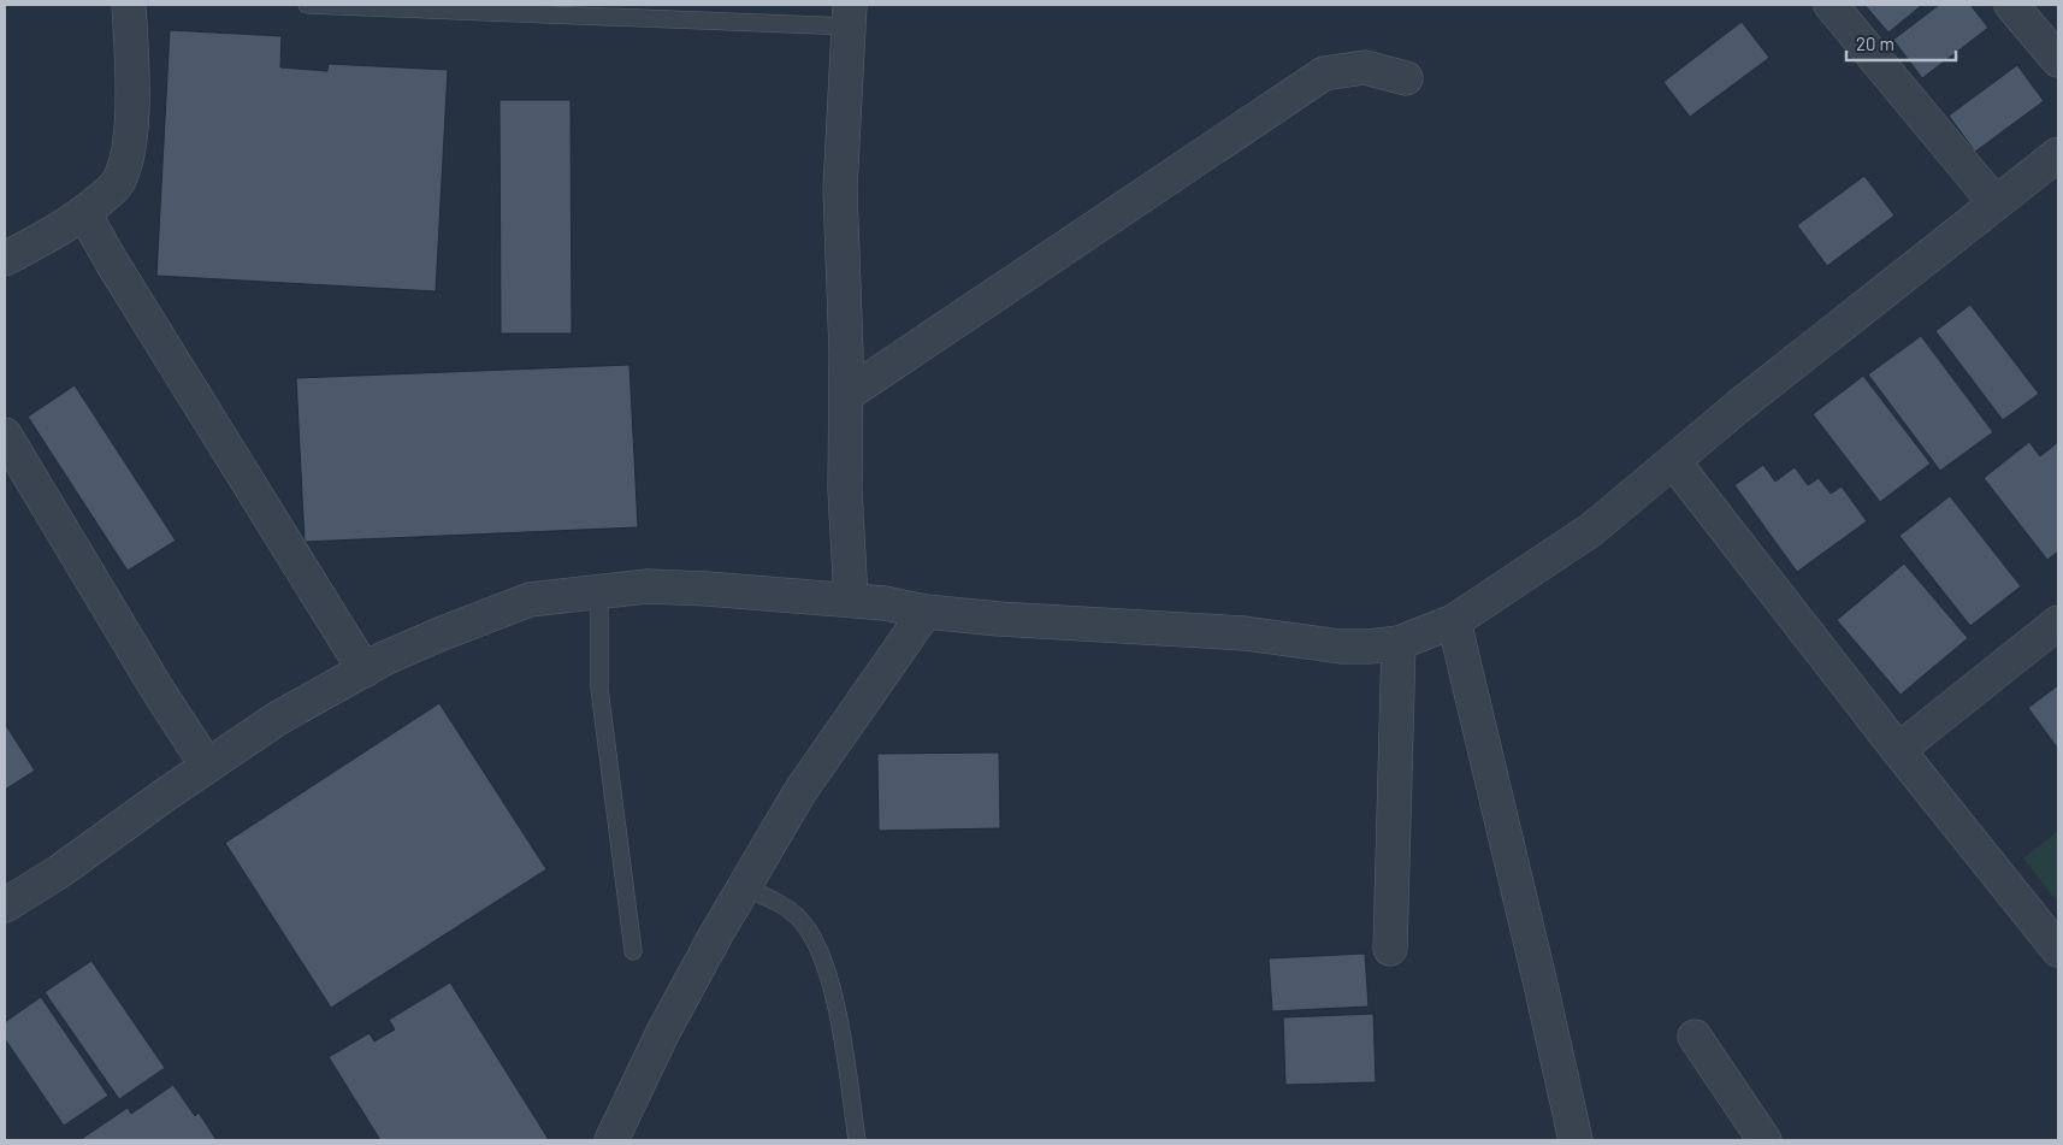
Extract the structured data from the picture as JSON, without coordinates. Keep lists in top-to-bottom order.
{
  "scale_bar": "20 m"
}
